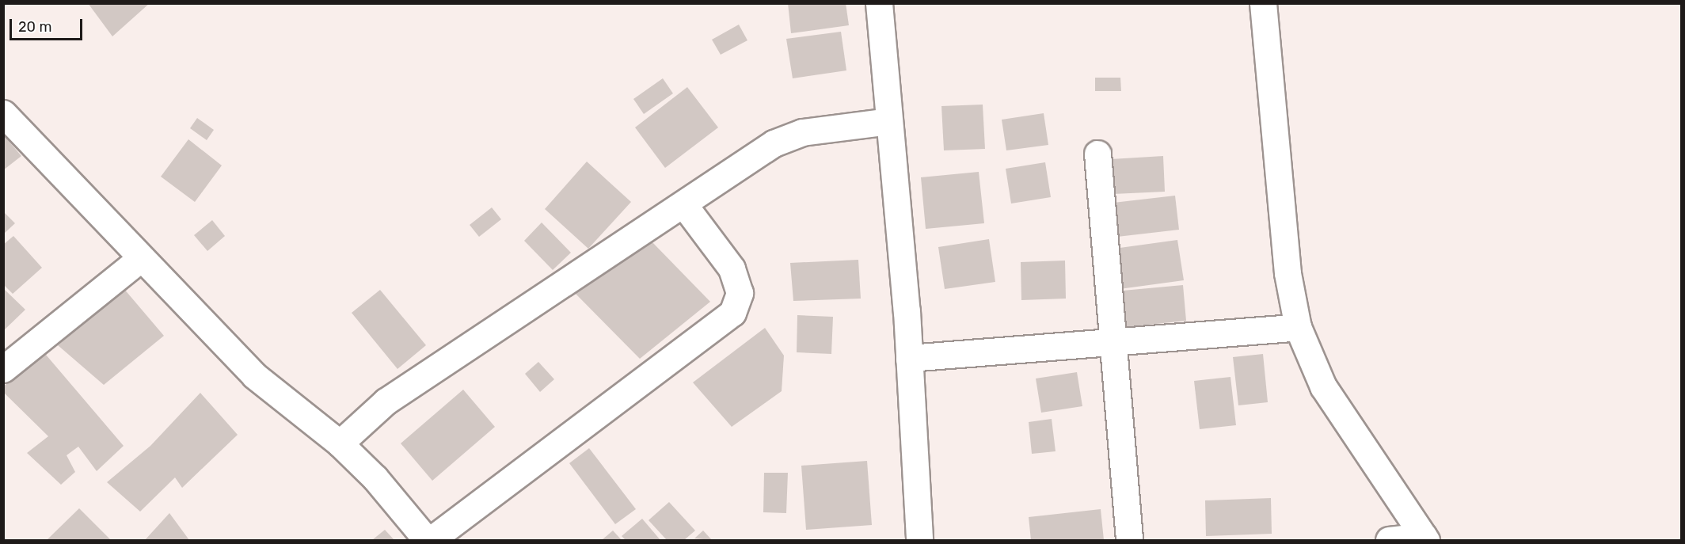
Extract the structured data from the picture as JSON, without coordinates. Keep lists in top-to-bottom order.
{
  "scale_bar": "20 m"
}
